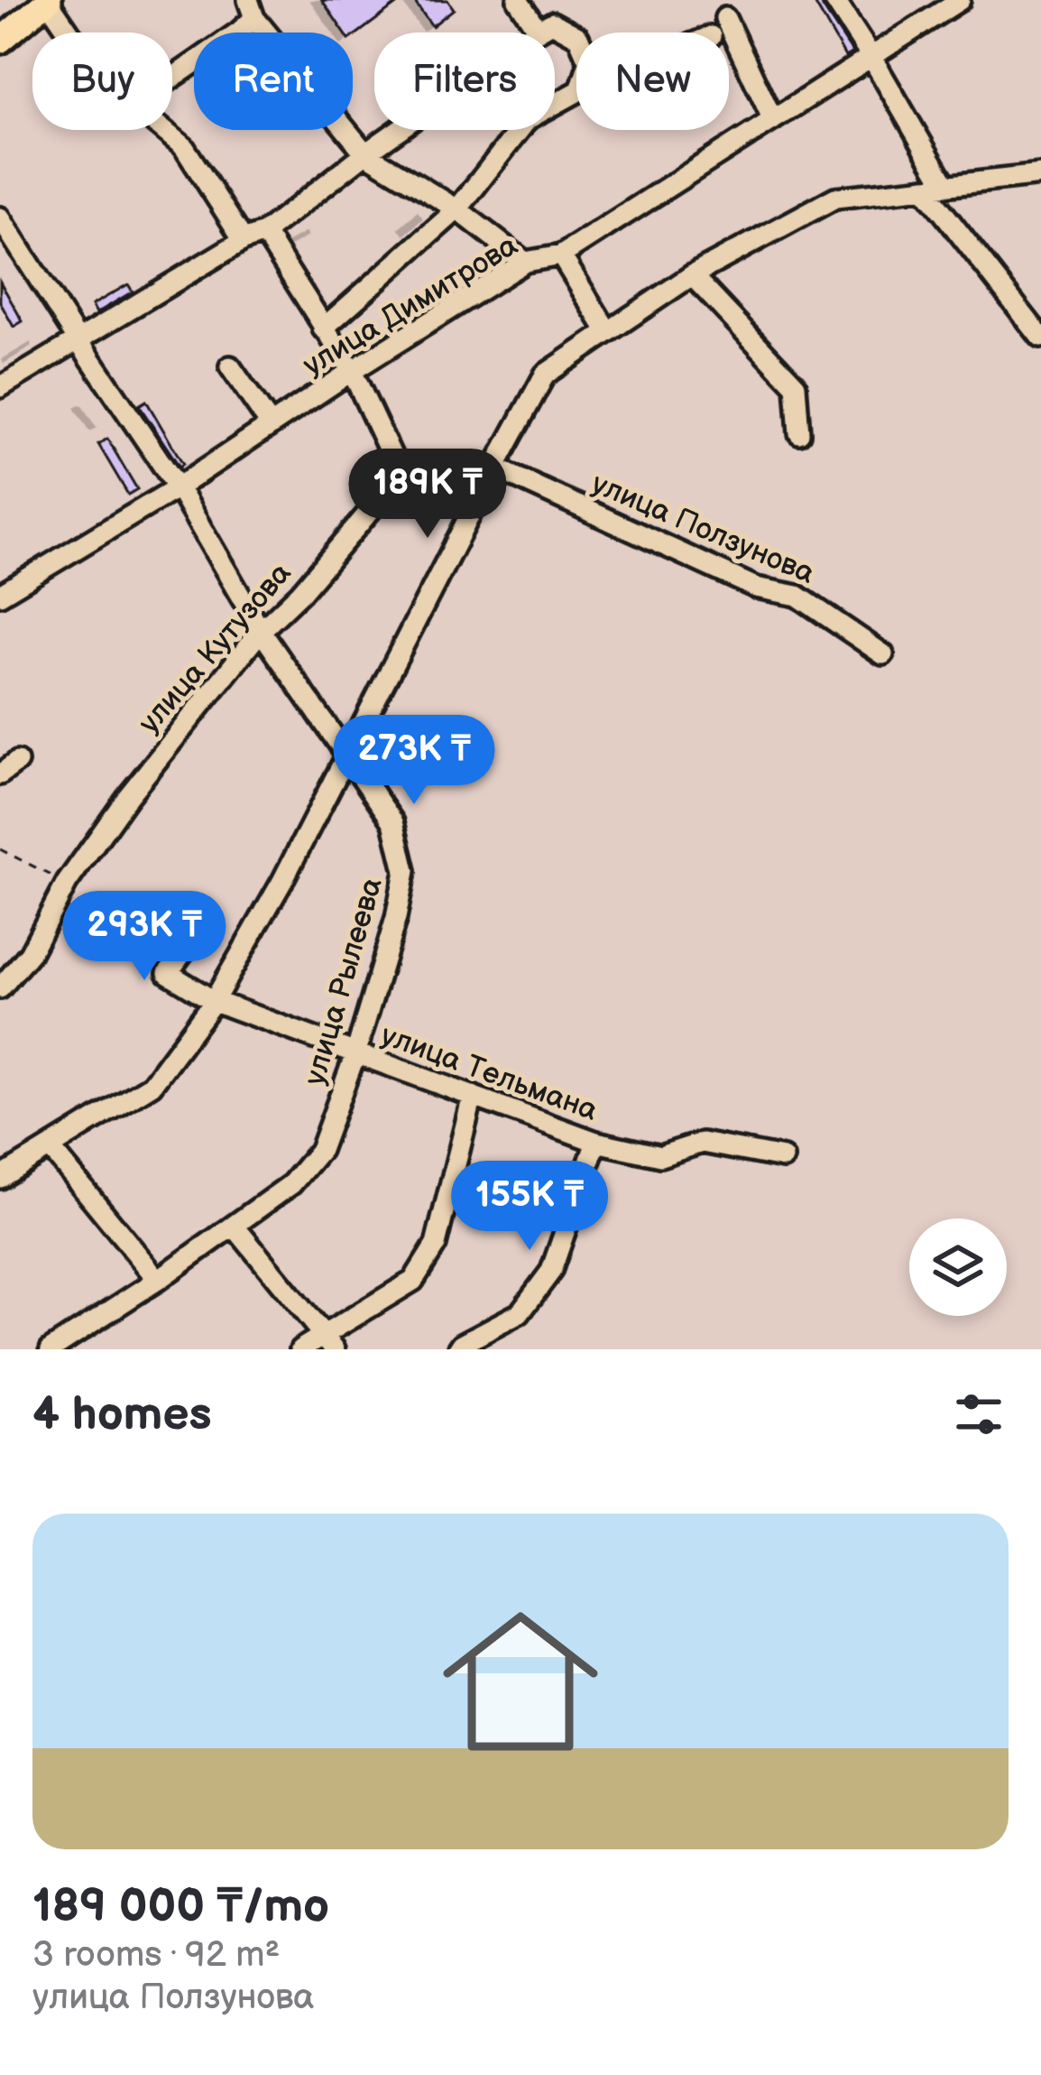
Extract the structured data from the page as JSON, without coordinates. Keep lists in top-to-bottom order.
{
  "streets": {
    "street": [
      "улица Димитрова",
      "улица Ползунова",
      "улица Кутузова",
      "улица Рылеева",
      "улица Тельмана"
    ]
  },
  "crossings": [
    ["улица Димитрова", "улица Кутузова"],
    ["улица Димитрова", "улица Рылеева"],
    ["улица Кутузова", "улица Рылеева"],
    ["улица Рылеева", "улица Тельмана"]
  ],
  "page": {
    "chip": [
      "Buy",
      "Rent",
      "Filters",
      "New"
    ],
    "price": [
      "189K ₸",
      "273K ₸",
      "293K ₸",
      "155K ₸"
    ],
    "heading": "4 homes",
    "list": [
      {
        "name": "189 000 ₸/mo",
        "note": "3 rooms · 92 m² · улица Ползунова"
      }
    ]
  }
}
